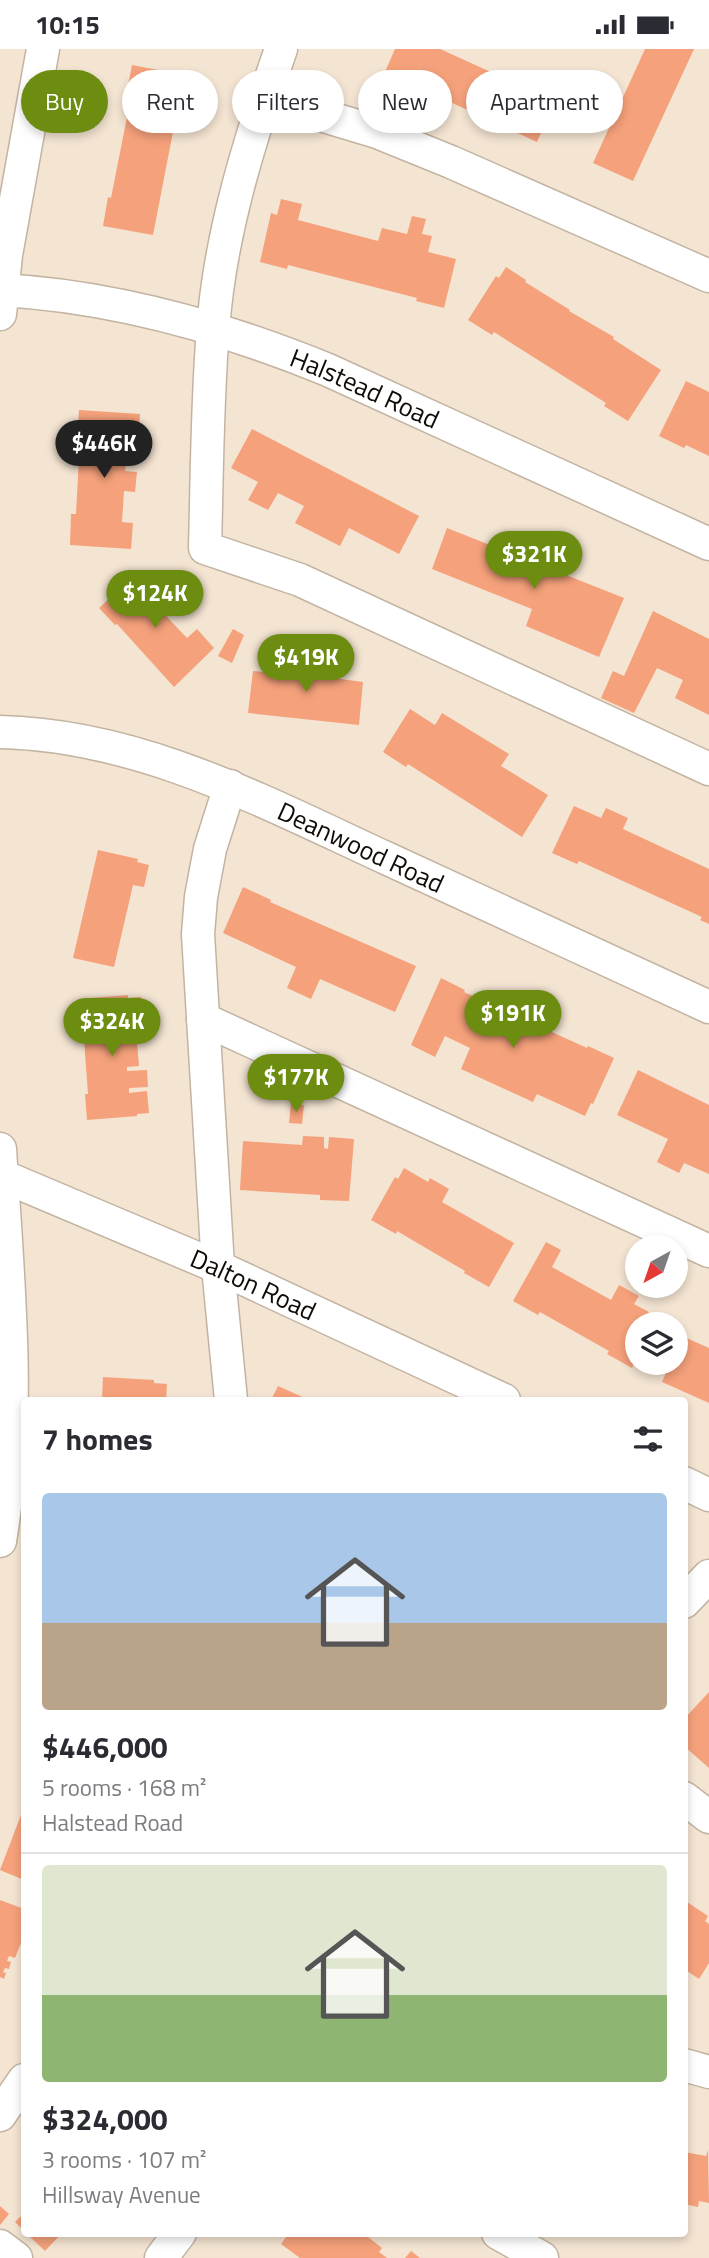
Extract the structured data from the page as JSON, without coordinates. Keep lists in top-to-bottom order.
{
  "streets": {
    "street": ["Halstead Road", "Deanwood Road", "Dalton Road"]
  },
  "north": "bottom left",
  "page": {
    "status": "10:15",
    "chip": [
      "Buy",
      "Rent",
      "Filters",
      "New",
      "Apartment"
    ],
    "price": [
      "$446K",
      "$321K",
      "$124K",
      "$419K",
      "$191K",
      "$324K",
      "$177K"
    ],
    "heading": "7 homes",
    "list": [
      {
        "name": "$446,000",
        "note": "5 rooms · 168 m² · Halstead Road"
      },
      {
        "name": "$324,000",
        "note": "3 rooms · 107 m² · Hillsway Avenue"
      }
    ]
  }
}
